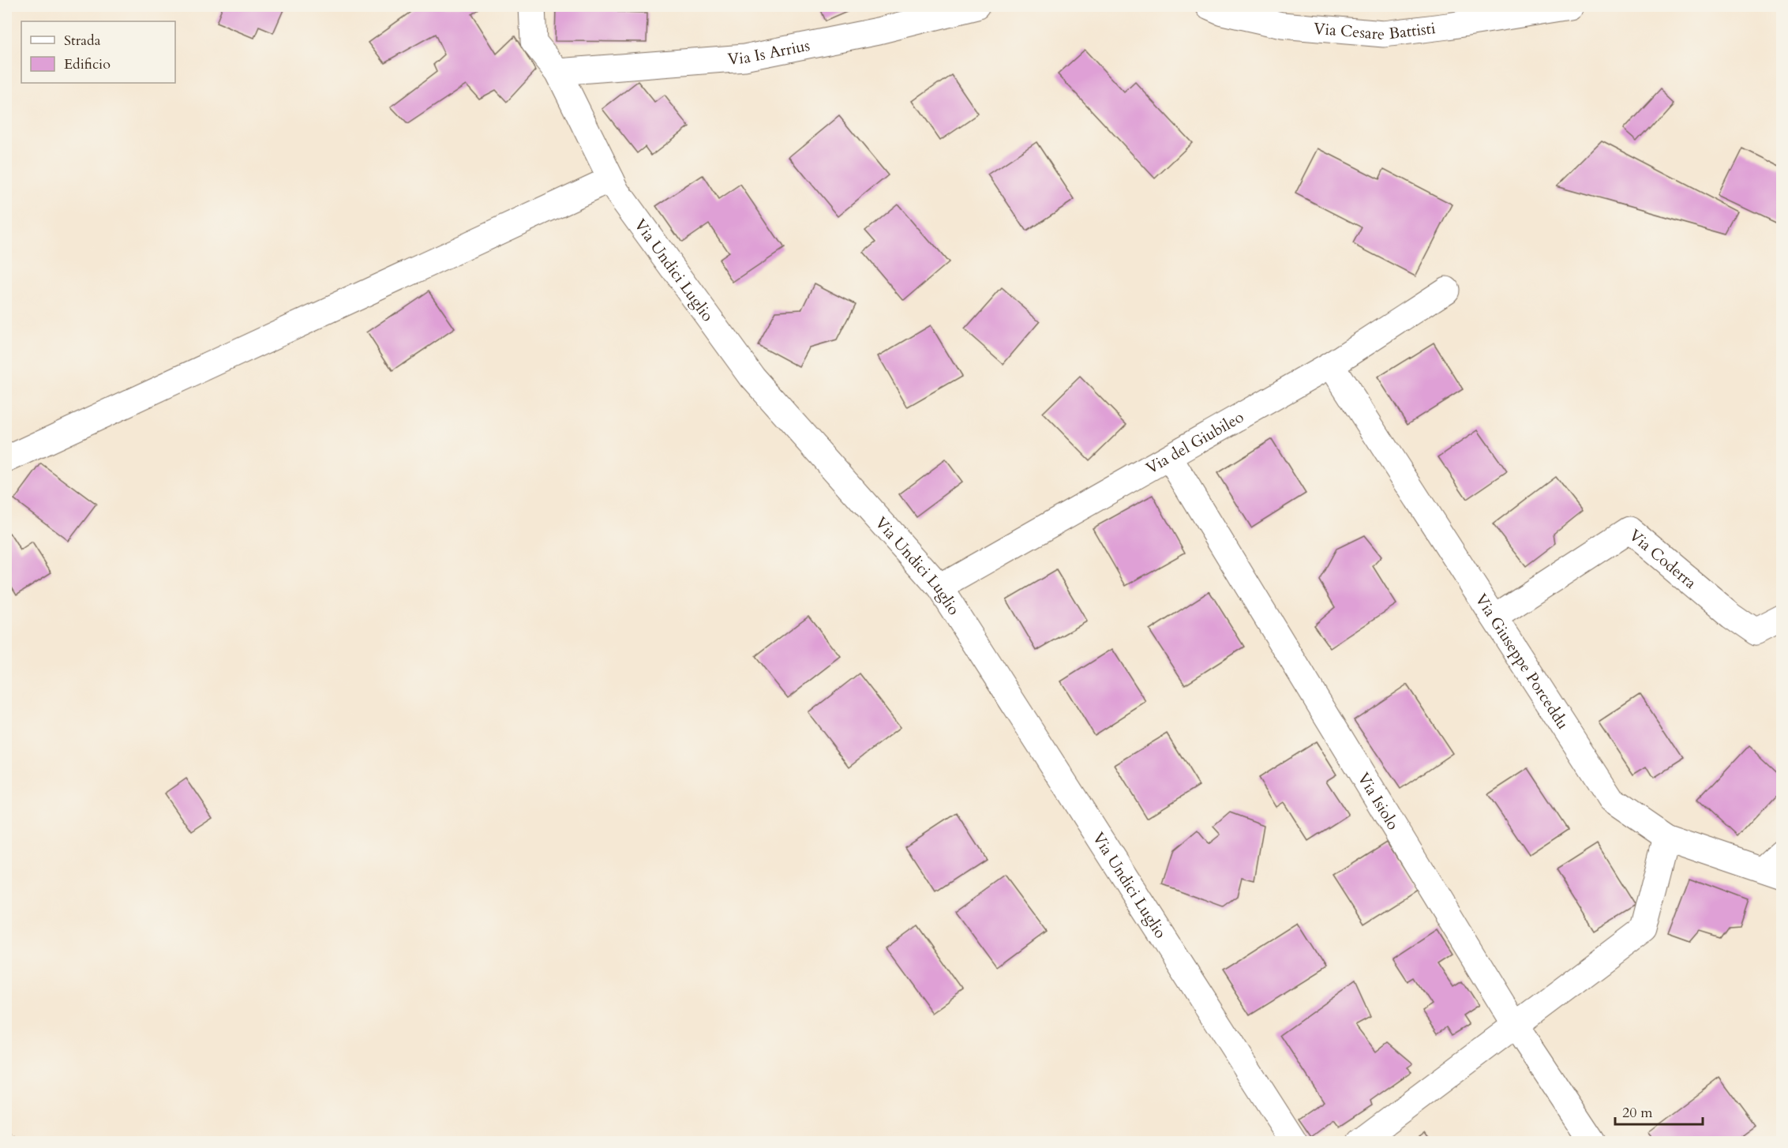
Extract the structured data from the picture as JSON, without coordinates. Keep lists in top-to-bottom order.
{
  "streets": {
    "street": [
      "Via Cesare Battisti",
      "Via Is Arrius",
      "Via Undici Luglio",
      "Via del Giubileo",
      "Via Coderra",
      "Via Giuseppe Porceddu",
      "Via Isiolo"
    ]
  },
  "crossings": [
    ["Via Is Arrius", "Via Undici Luglio"],
    ["Via Undici Luglio", "Via del Giubileo"],
    ["Via del Giubileo", "Via Giuseppe Porceddu"],
    ["Via del Giubileo", "Via Isiolo"],
    ["Via Coderra", "Via Giuseppe Porceddu"]
  ],
  "legend": ["Strada", "Edificio"],
  "scale_bar": "20 m"
}
